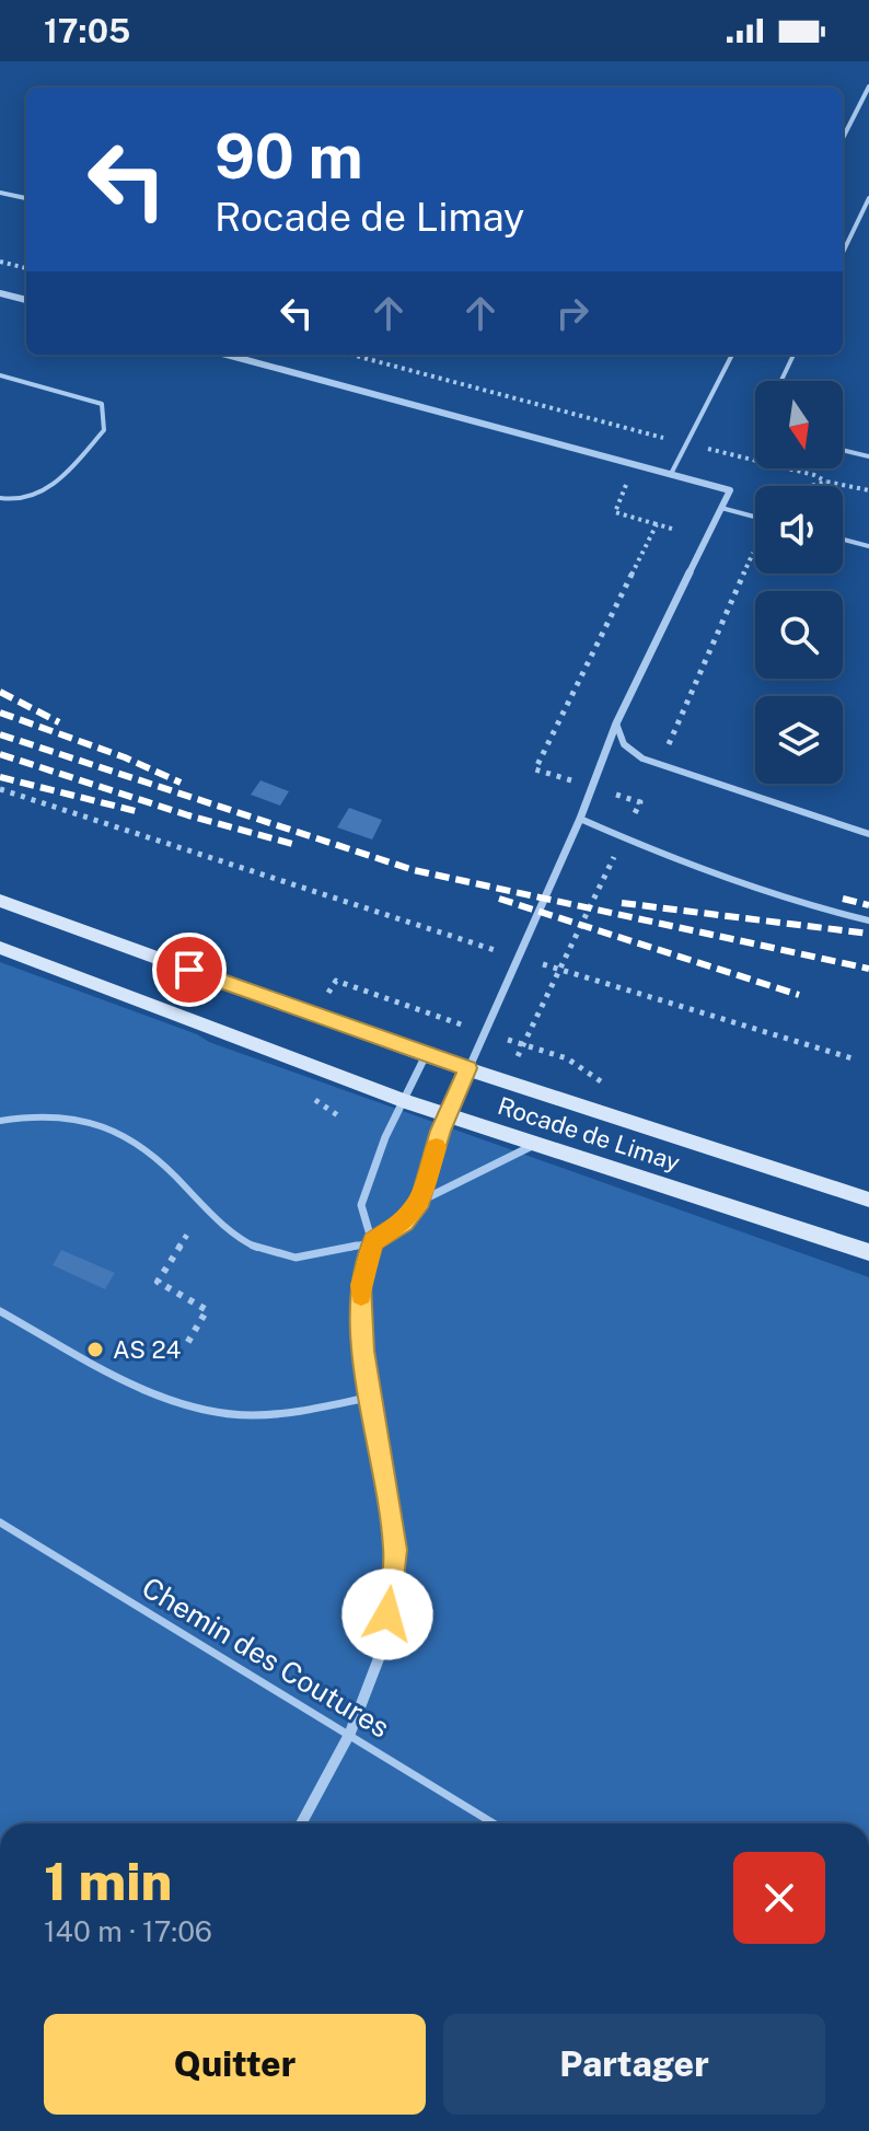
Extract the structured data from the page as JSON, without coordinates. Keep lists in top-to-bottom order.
{
  "streets": {
    "main road": ["Rocade de Limay"],
    "lane": ["Chemin des Coutures"]
  },
  "places": ["AS 24"],
  "north": "bottom",
  "page": {
    "status": "17:05",
    "turn": ["90 m", "Rocade de Limay"],
    "heading": ["1 min", "140 m · 17:06"],
    "buttons": ["Quitter", "Partager"]
  }
}
